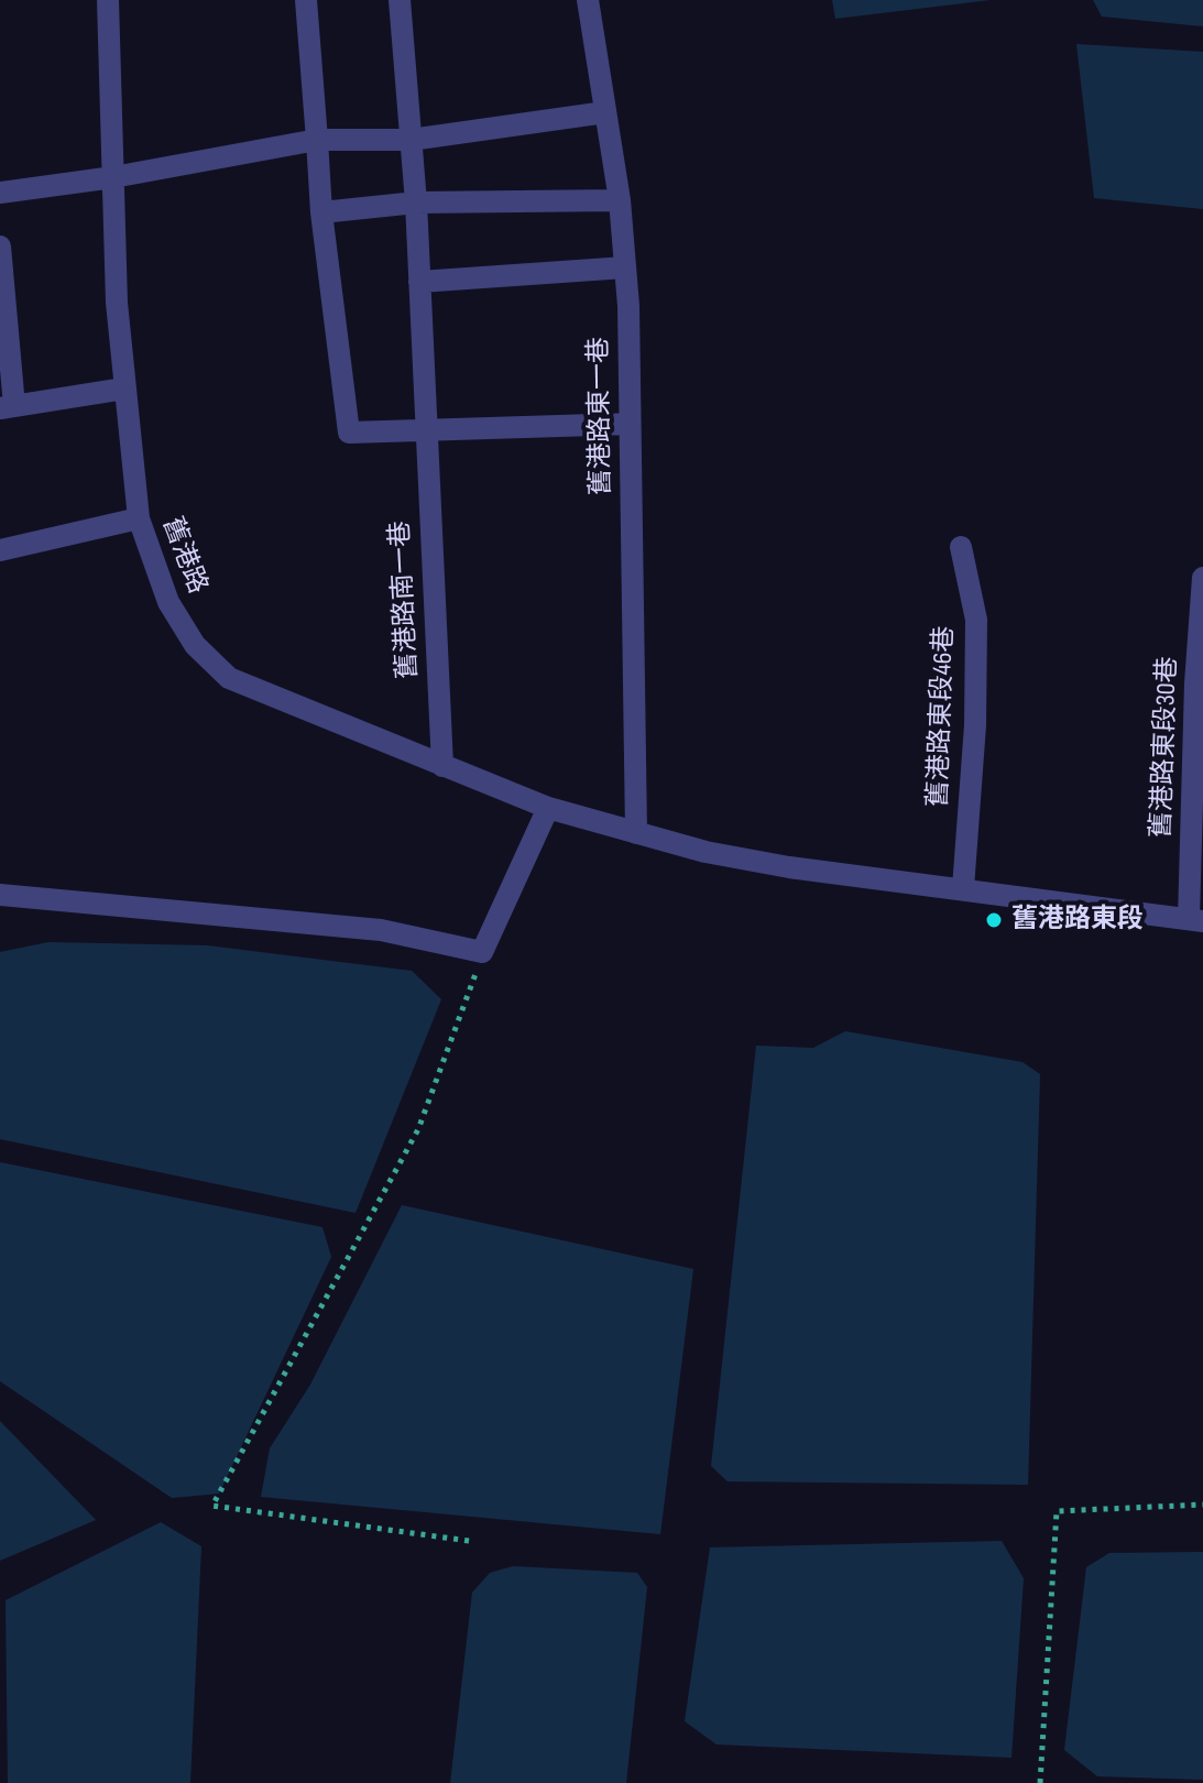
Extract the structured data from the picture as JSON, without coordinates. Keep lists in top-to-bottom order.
{
  "streets": {
    "street": [
      "舊港路東一巷",
      "舊港路",
      "舊港路南一巷",
      "舊港路東段46巷",
      "舊港路東段30巷"
    ]
  },
  "crossings": [
    ["舊港路東一巷", "舊港路"],
    ["舊港路", "舊港路南一巷"]
  ],
  "places": ["舊港路東段"]
}
